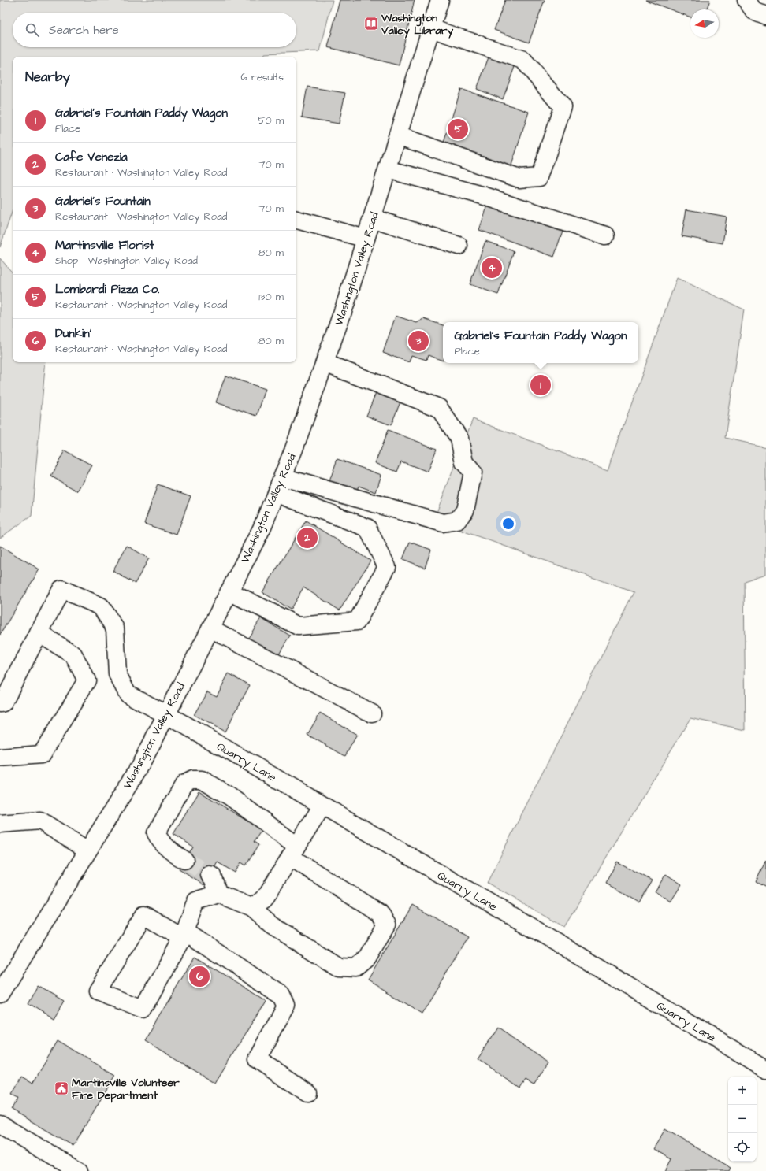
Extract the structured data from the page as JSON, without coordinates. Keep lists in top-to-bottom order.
{
  "streets": {
    "street": ["Washington Valley Road", "Quarry Lane"]
  },
  "crossings": [
    ["Washington Valley Road", "Quarry Lane"]
  ],
  "places": {
    "library": ["Washington Valley Library"],
    "public building": ["Martinsville Volunteer Fire Department"]
  },
  "north": "left",
  "page": {
    "search": "Search here",
    "heading": ["Nearby", "6 results"],
    "list": [
      {
        "mark": "1",
        "name": "Gabriel's Fountain Paddy Wagon",
        "note": "Place",
        "value": "50 m"
      },
      {
        "mark": "2",
        "name": "Cafe Venezia",
        "note": "Restaurant · Washington Valley Road",
        "value": "70 m"
      },
      {
        "mark": "3",
        "name": "Gabriel’s Fountain",
        "note": "Restaurant · Washington Valley Road",
        "value": "70 m"
      },
      {
        "mark": "4",
        "name": "Martinsville Florist",
        "note": "Shop · Washington Valley Road",
        "value": "80 m"
      },
      {
        "mark": "5",
        "name": "Lombardi Pizza Co.",
        "note": "Restaurant · Washington Valley Road",
        "value": "130 m"
      },
      {
        "mark": "6",
        "name": "Dunkin'",
        "note": "Restaurant · Washington Valley Road",
        "value": "180 m"
      }
    ],
    "pins": [
      "5",
      "4",
      "3",
      "1",
      "2",
      "6"
    ],
    "popup": ["Gabriel's Fountain Paddy Wagon", "Place"],
    "map_buttons": ["+", "−"]
  }
}
